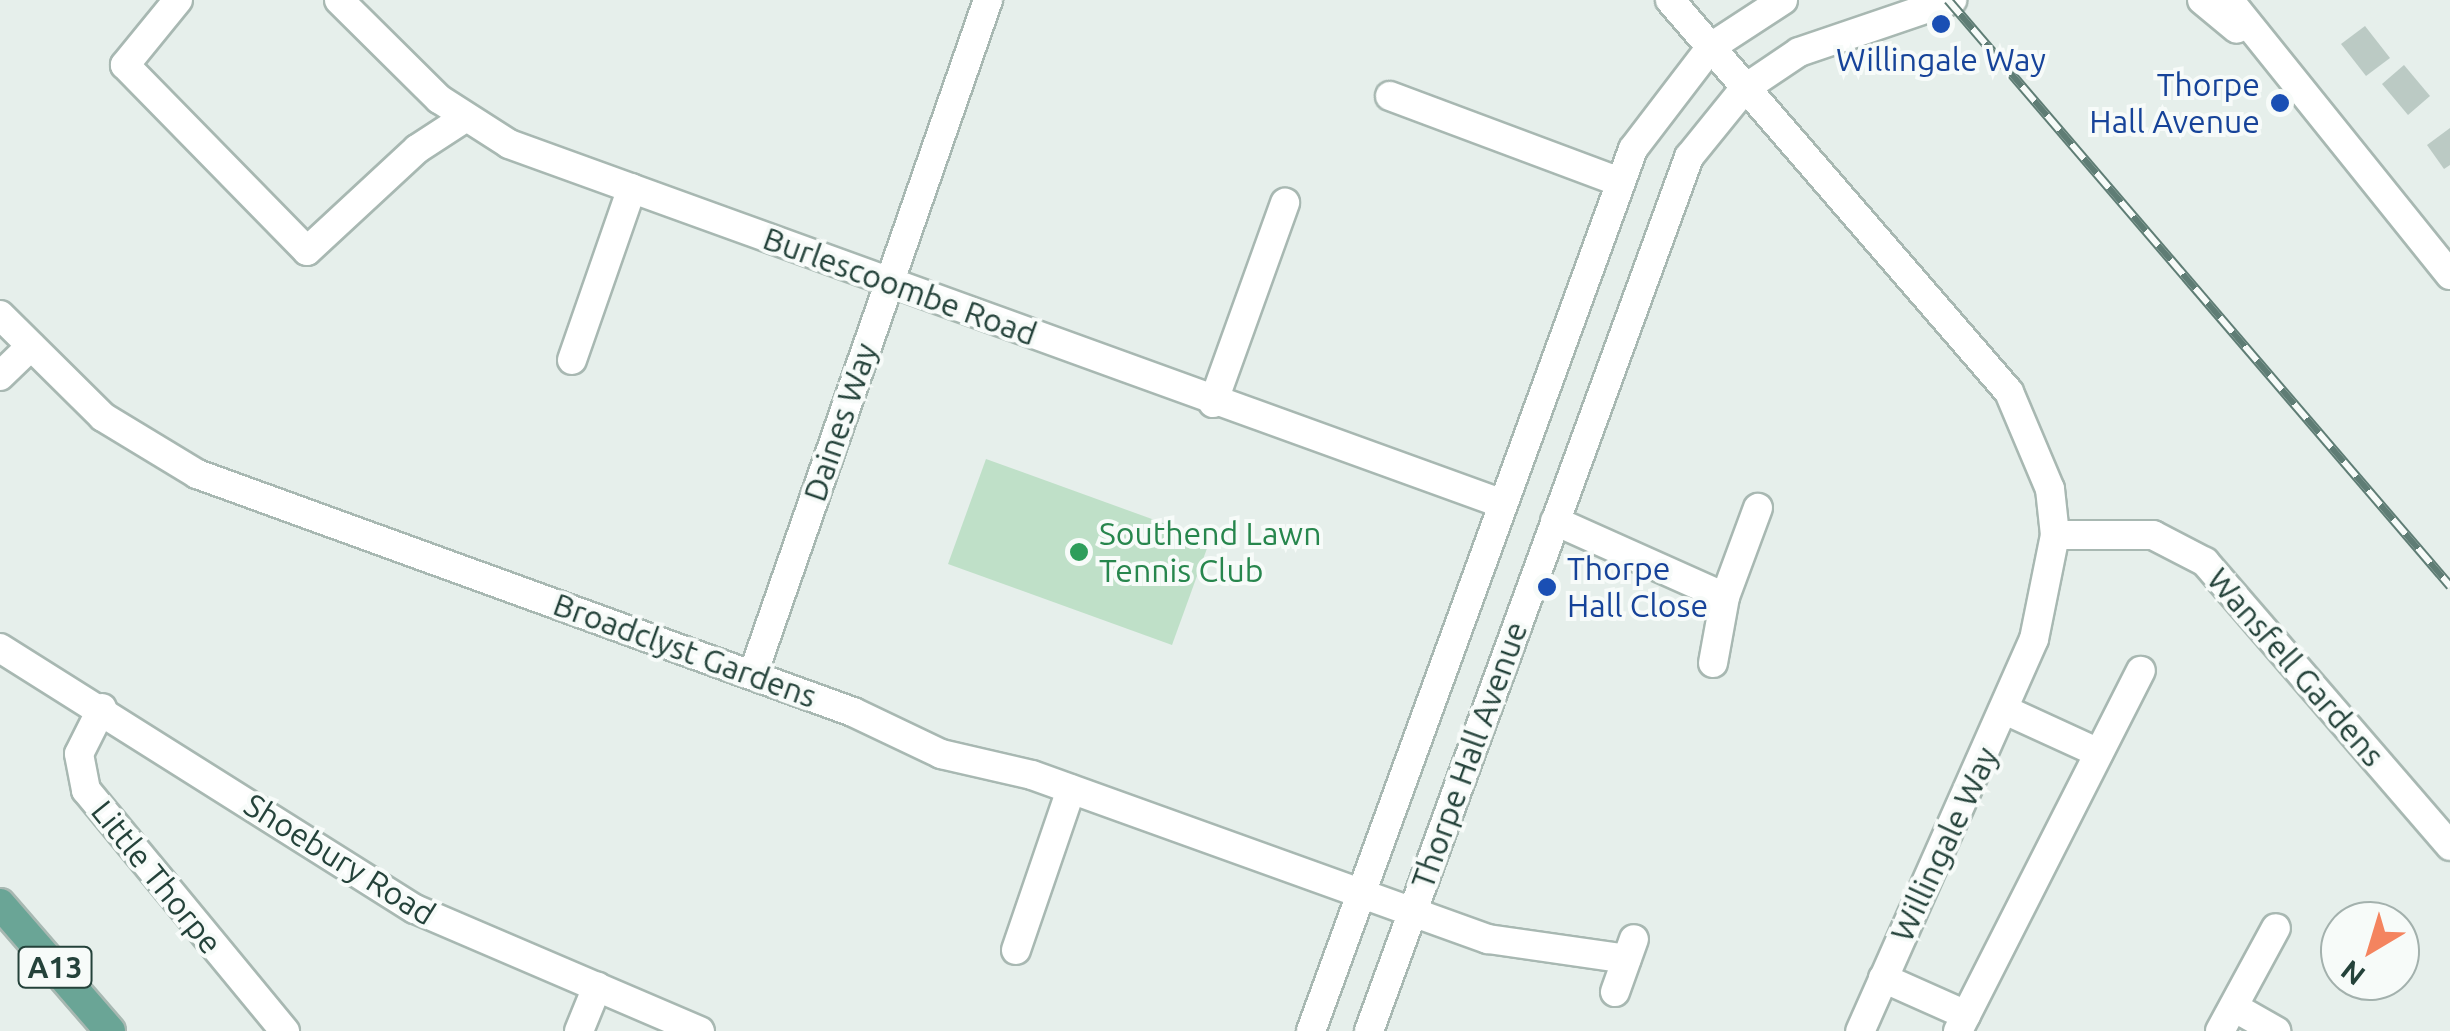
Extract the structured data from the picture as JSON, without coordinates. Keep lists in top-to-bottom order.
{
  "streets": {
    "main road": ["A13"],
    "street": [
      "Burlescoombe Road",
      "Daines Way",
      "Broadclyst Gardens",
      "Wansfell Gardens",
      "Thorpe Hall Avenue",
      "Willingale Way",
      "Shoebury Road",
      "Little Thorpe"
    ]
  },
  "crossings": [
    ["Burlescoombe Road", "Daines Way"],
    ["Burlescoombe Road", "Thorpe Hall Avenue"],
    ["Daines Way", "Broadclyst Gardens"],
    ["Broadclyst Gardens", "Thorpe Hall Avenue"],
    ["Wansfell Gardens", "Willingale Way"],
    ["Thorpe Hall Avenue", "Willingale Way"],
    ["Shoebury Road", "Little Thorpe"]
  ],
  "places": [
    "Willingale Way",
    "Thorpe Hall Avenue",
    "Southend Lawn Tennis Club",
    "Thorpe Hall Close"
  ],
  "north": "bottom left"
}
